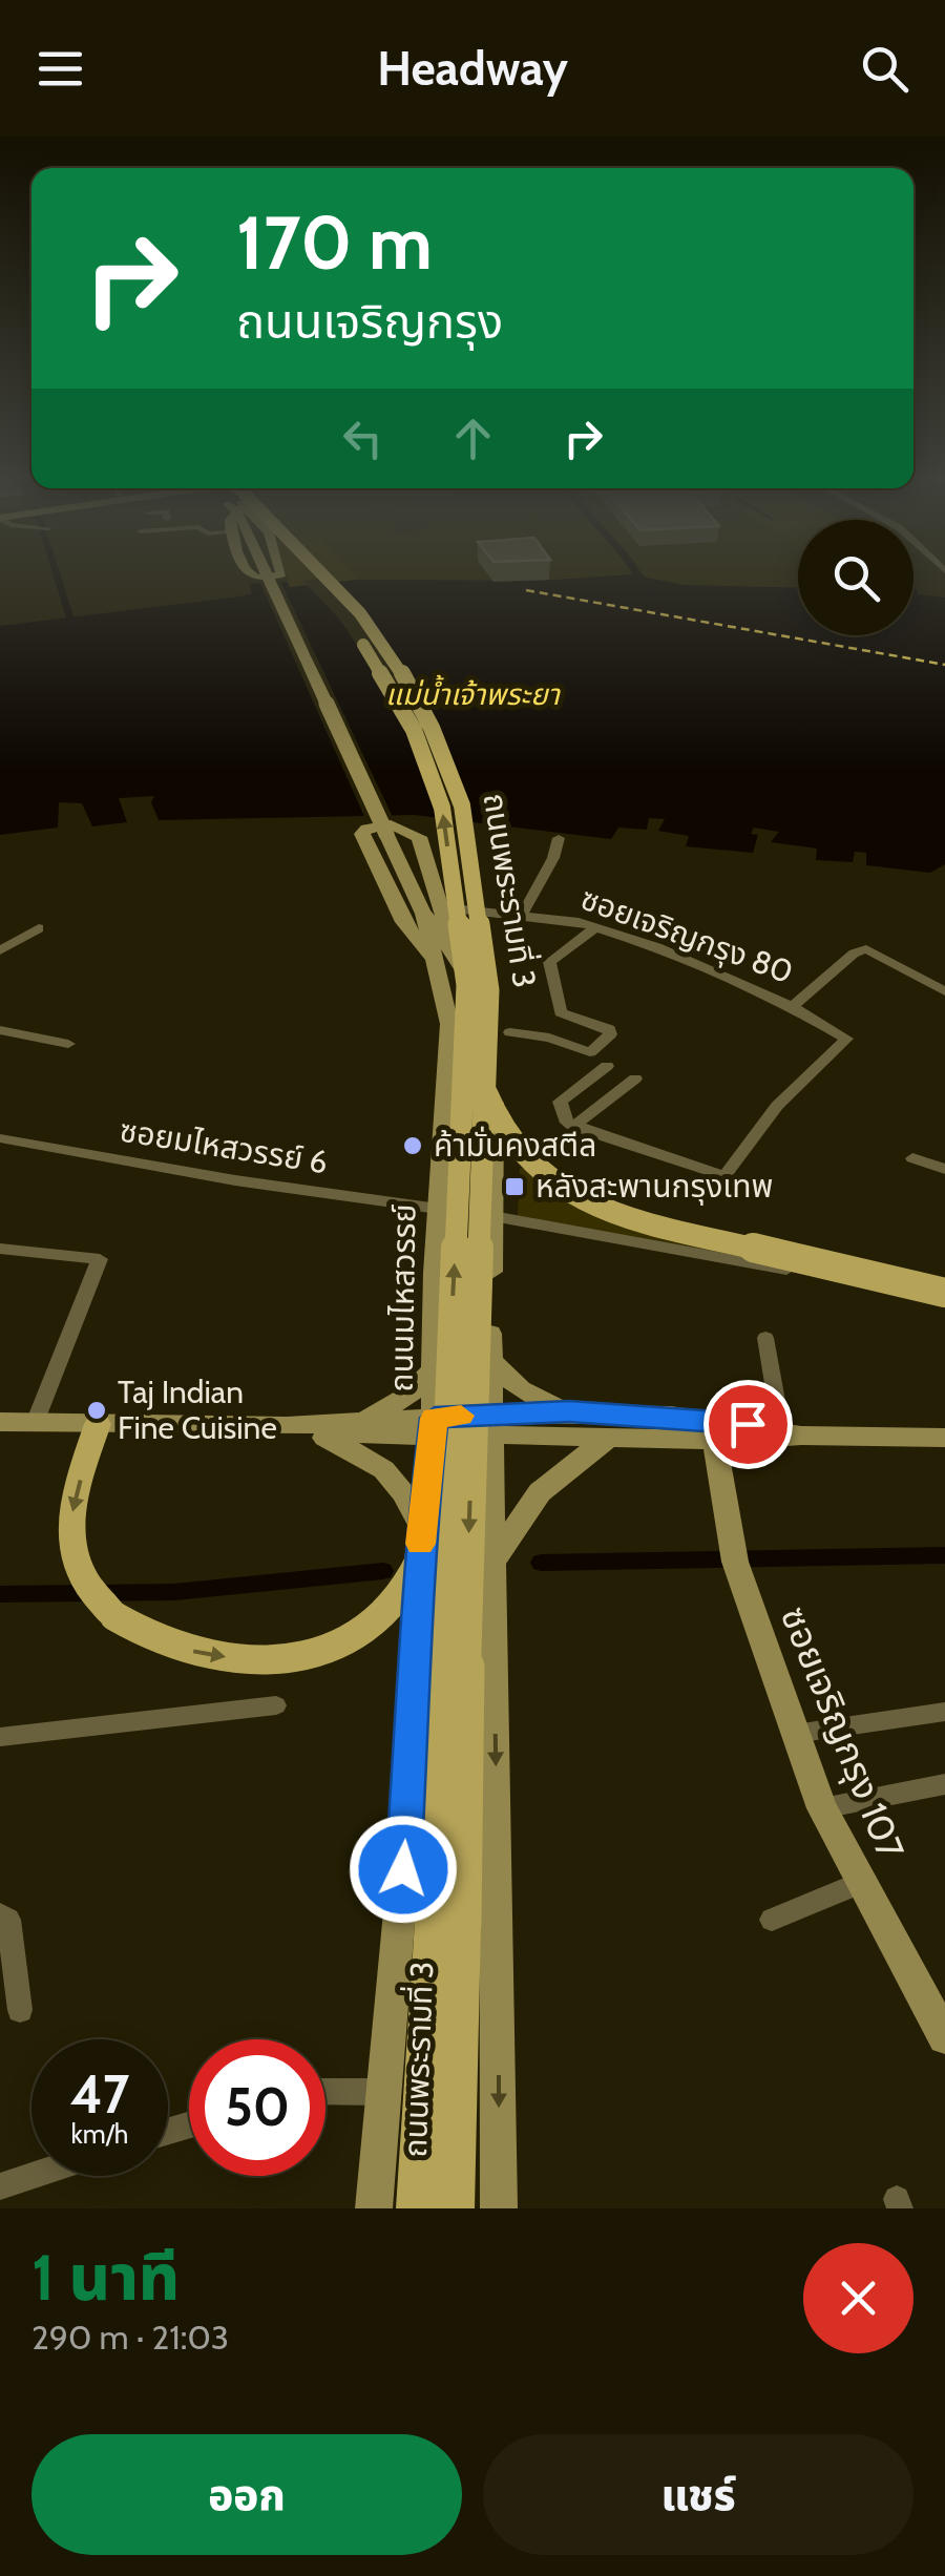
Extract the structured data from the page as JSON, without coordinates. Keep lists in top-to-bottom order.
{
  "streets": {
    "main road": ["ถนนพระรามที่ 3", "ถนนมไหสวรรย์", "ซอยเจริญกรุง 107"],
    "street": ["ซอยเจริญกรุง 80", "ซอยมไหสวรรย์ 6"]
  },
  "crossings": [
    ["ถนนพระรามที่ 3", "ถนนมไหสวรรย์"],
    ["ซอยมไหสวรรย์ 6", "ถนนมไหสวรรย์"]
  ],
  "water": ["แม่น้ำเจ้าพระยา"],
  "places": {
    "other": ["ค้ามั่นคงสตีล", "Taj Indian Fine Cuisine"],
    "transit": ["หลังสะพานกรุงเทพ"]
  },
  "page": {
    "header": "Headway",
    "turn": ["170 m", "ถนนเจริญกรุง"],
    "speed": "47 km/h",
    "limit": "50",
    "heading": ["1 นาที", "290 m · 21:03"],
    "buttons": ["ออก", "แชร์"]
  }
}
